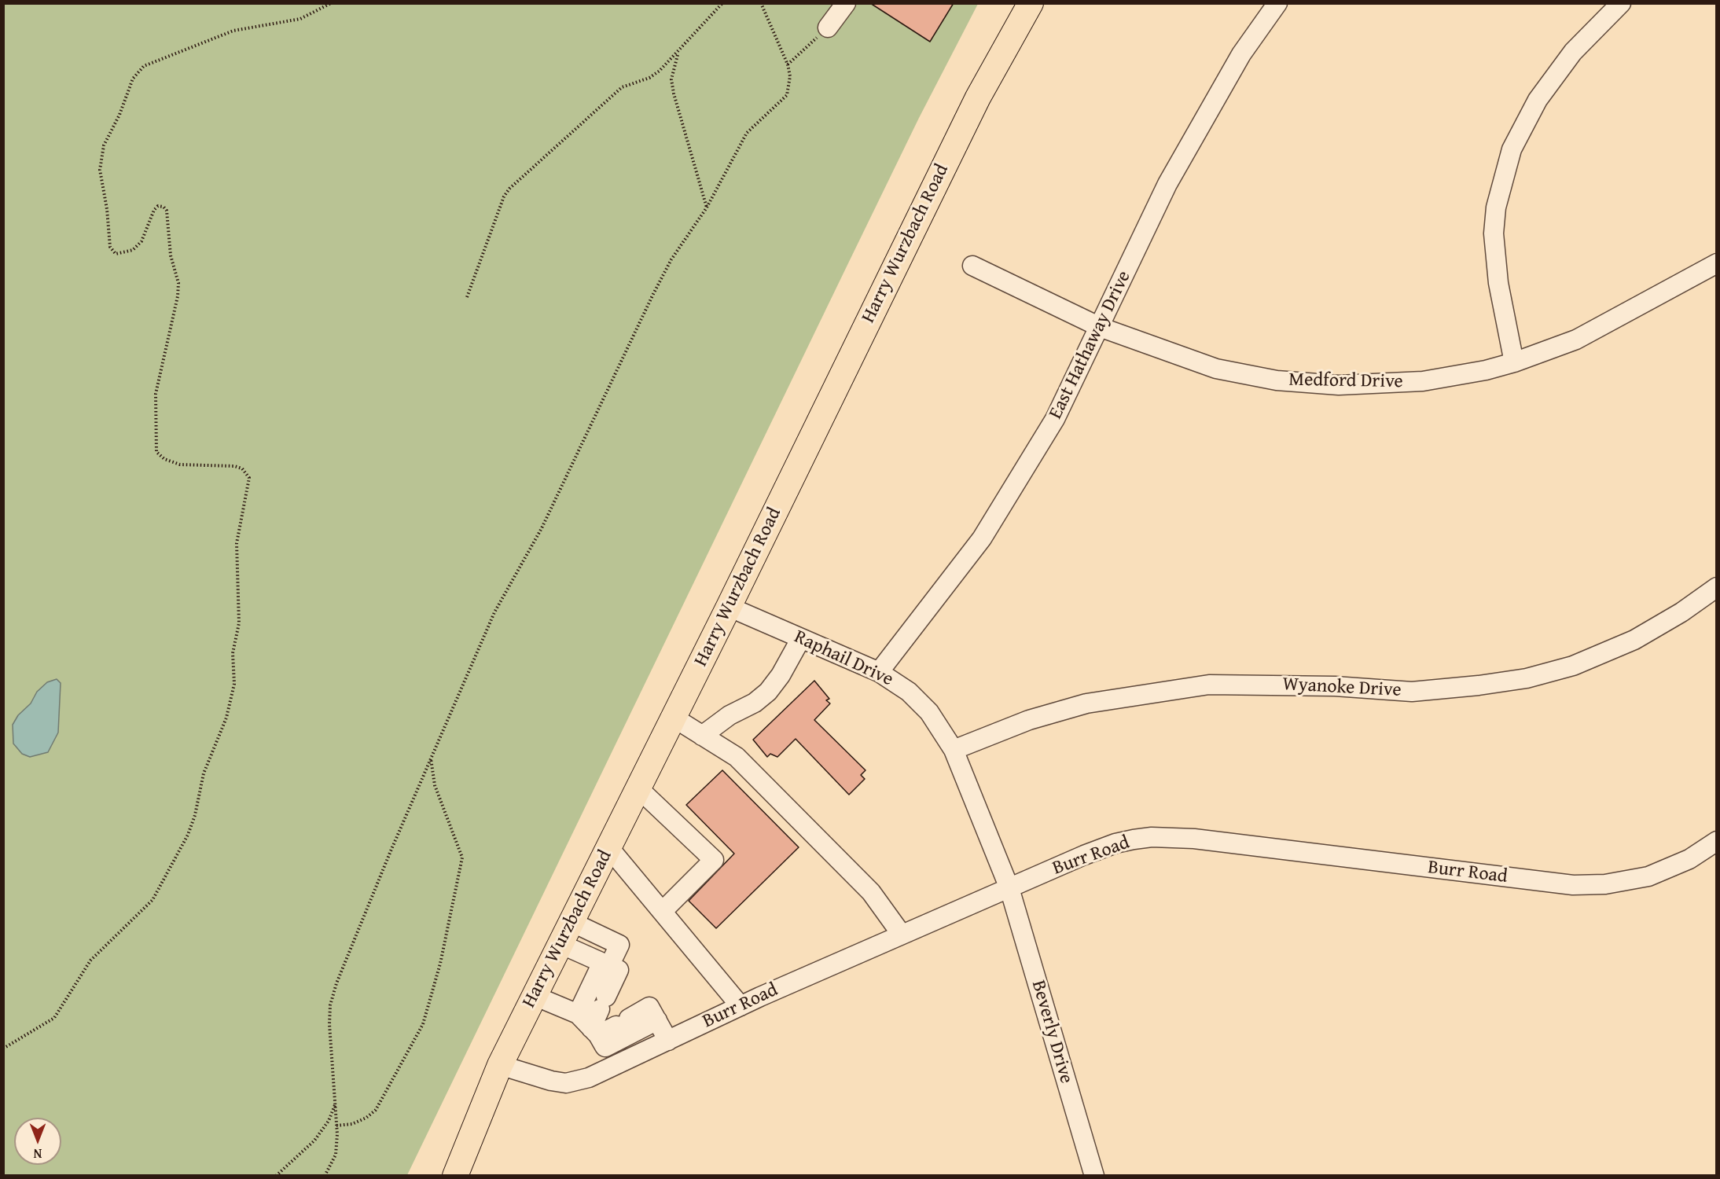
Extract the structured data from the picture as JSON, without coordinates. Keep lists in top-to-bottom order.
{
  "streets": {
    "main road": ["Harry Wurzbach Road"],
    "street": [
      "East Hathaway Drive",
      "Medford Drive",
      "Raphail Drive",
      "Wyanoke Drive",
      "Burr Road",
      "Beverly Drive"
    ]
  },
  "crossings": [
    ["Harry Wurzbach Road", "Raphail Drive"],
    ["Harry Wurzbach Road", "Burr Road"],
    ["East Hathaway Drive", "Medford Drive"],
    ["East Hathaway Drive", "Raphail Drive"],
    ["Raphail Drive", "Wyanoke Drive"],
    ["Raphail Drive", "Burr Road"],
    ["Raphail Drive", "Beverly Drive"],
    ["Burr Road", "Beverly Drive"]
  ],
  "north": "bottom"
}
